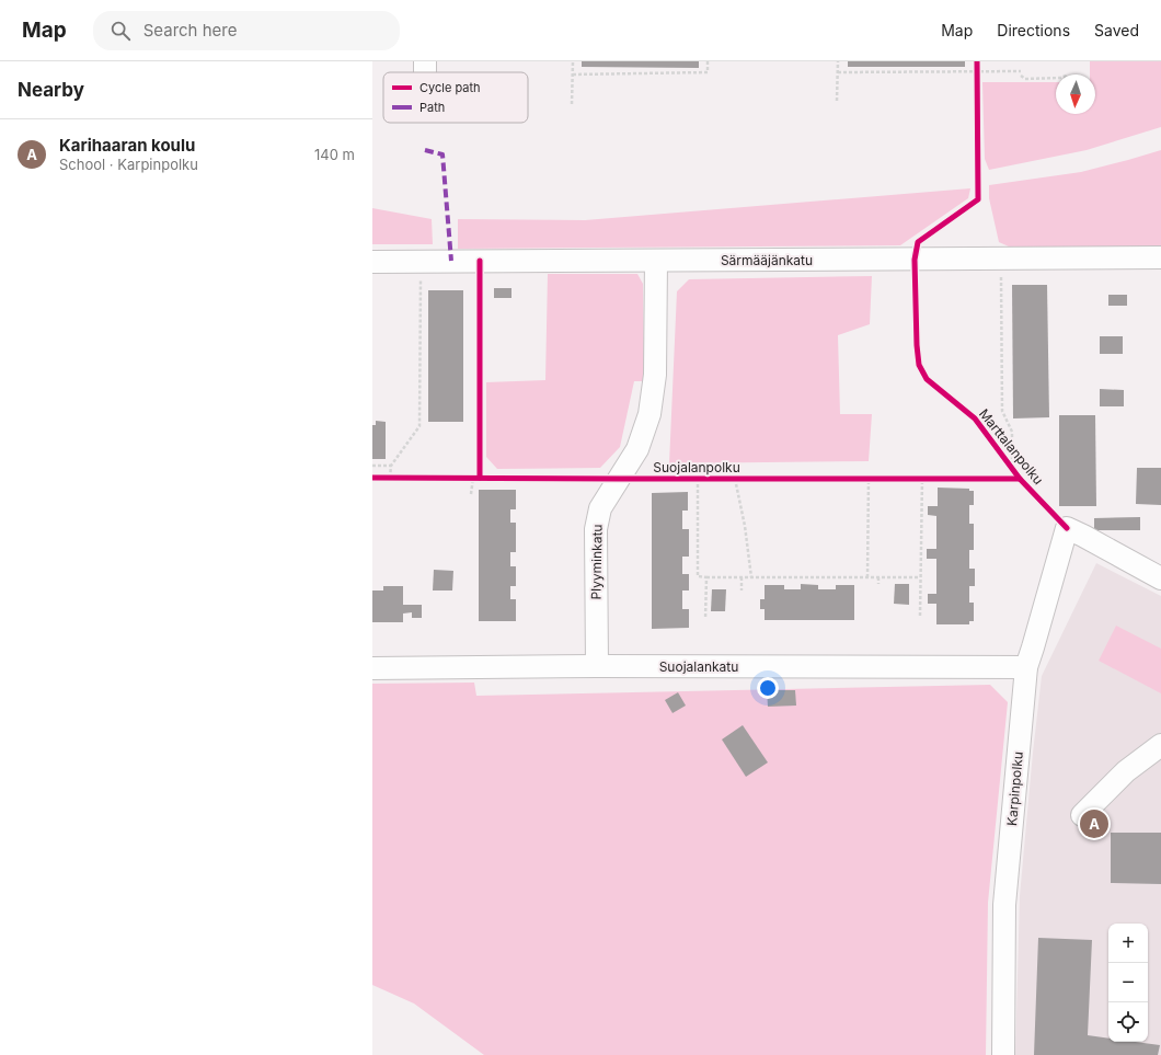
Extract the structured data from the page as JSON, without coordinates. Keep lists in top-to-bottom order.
{
  "streets": {
    "street": [
      "Särmääjänkatu",
      "Plyyminkatu",
      "Suojalankatu",
      "Karpinpolku"
    ],
    "path": ["Suojalanpolku"],
    "cycle path": ["Marttalanpolku"]
  },
  "crossings": [
    ["Särmääjänkatu", "Plyyminkatu"],
    ["Plyyminkatu", "Suojalankatu"],
    ["Suojalankatu", "Karpinpolku"]
  ],
  "legend": ["Cycle path", "Path"],
  "north": "bottom",
  "page": {
    "header": "Map",
    "search": "Search here",
    "nav": ["Map", "Directions", "Saved"],
    "heading": "Nearby",
    "list": [
      {
        "mark": "A",
        "name": "Karihaaran koulu",
        "note": "School · Karpinpolku",
        "value": "140 m"
      }
    ],
    "pins": "A",
    "map_buttons": ["+", "−"]
  }
}
